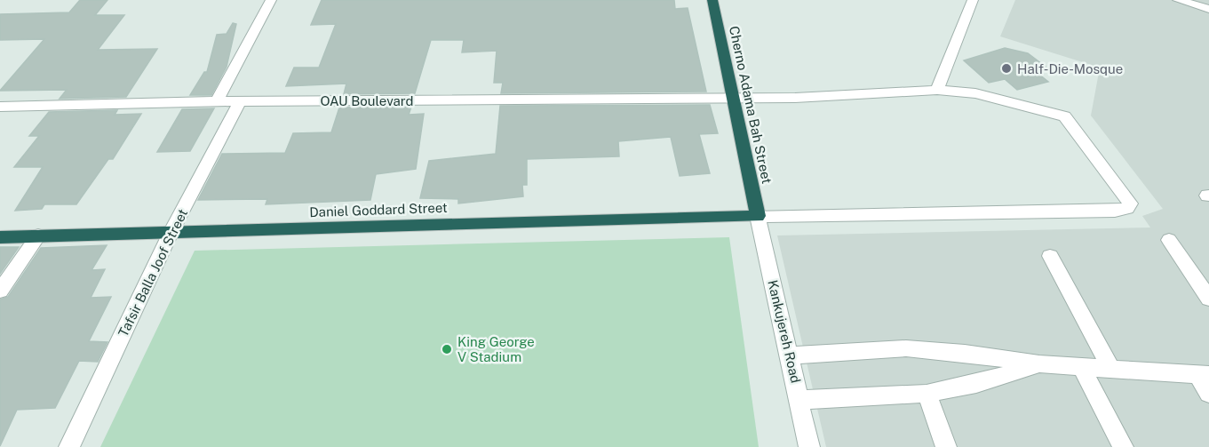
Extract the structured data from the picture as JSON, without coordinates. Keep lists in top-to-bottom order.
{
  "streets": {
    "highway": ["Cherno Adama Bah Street", "Daniel Goddard Street"],
    "street": ["OAU Boulevard", "Tafsir Balla Joof Street", "Kankujereh Road"]
  },
  "crossings": [
    ["OAU Boulevard", "Cherno Adama Bah Street"],
    ["OAU Boulevard", "Daniel Goddard Street"],
    ["OAU Boulevard", "Tafsir Balla Joof Street"],
    ["OAU Boulevard", "Kankujereh Road"],
    ["Cherno Adama Bah Street", "Daniel Goddard Street"],
    ["Cherno Adama Bah Street", "Kankujereh Road"],
    ["Daniel Goddard Street", "Tafsir Balla Joof Street"],
    ["Daniel Goddard Street", "Kankujereh Road"]
  ],
  "places": ["Half-Die-Mosque", "King George V Stadium"]
}
